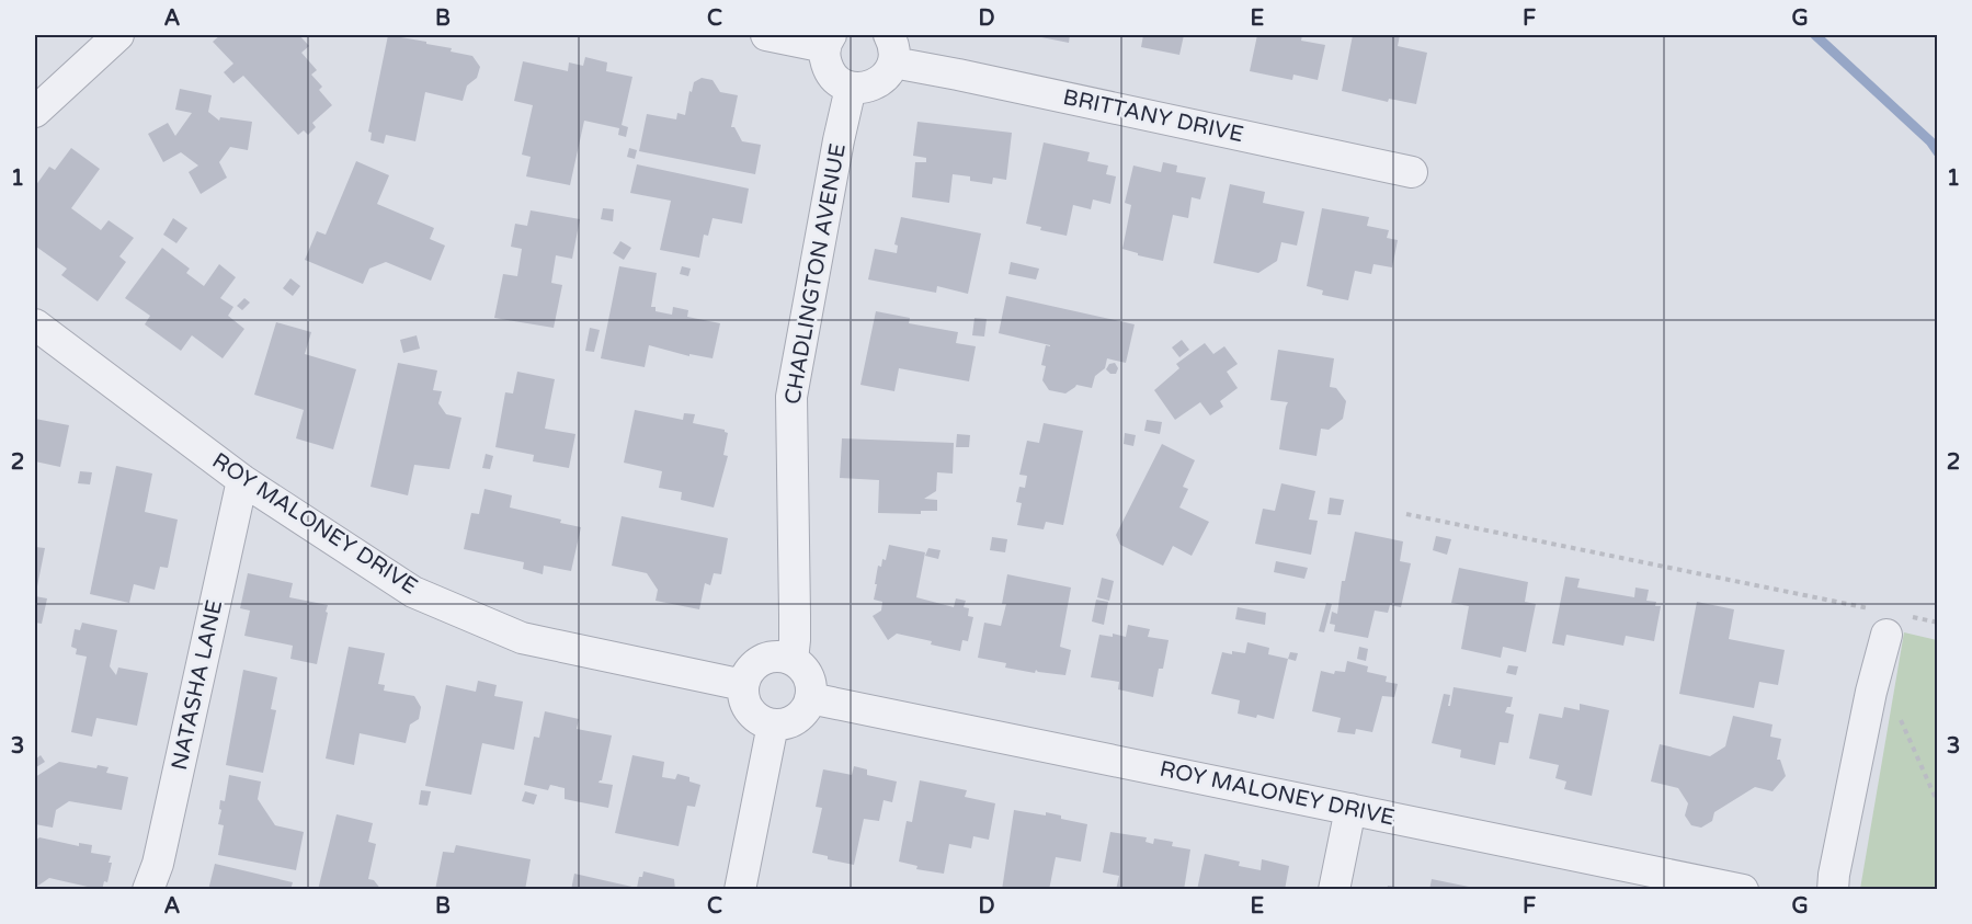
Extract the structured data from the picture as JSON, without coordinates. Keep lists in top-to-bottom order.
{
  "streets": {
    "street": [
      "BRITTANY DRIVE",
      "CHADLINGTON AVENUE",
      "ROY MALONEY DRIVE",
      "NATASHA LANE"
    ]
  },
  "crossings": [
    ["CHADLINGTON AVENUE", "ROY MALONEY DRIVE"],
    ["ROY MALONEY DRIVE", "NATASHA LANE"]
  ],
  "grid": {
    "columns": [
      "A",
      "B",
      "C",
      "D",
      "E",
      "F",
      "G"
    ],
    "rows": ["1", "2", "3"]
  }
}
